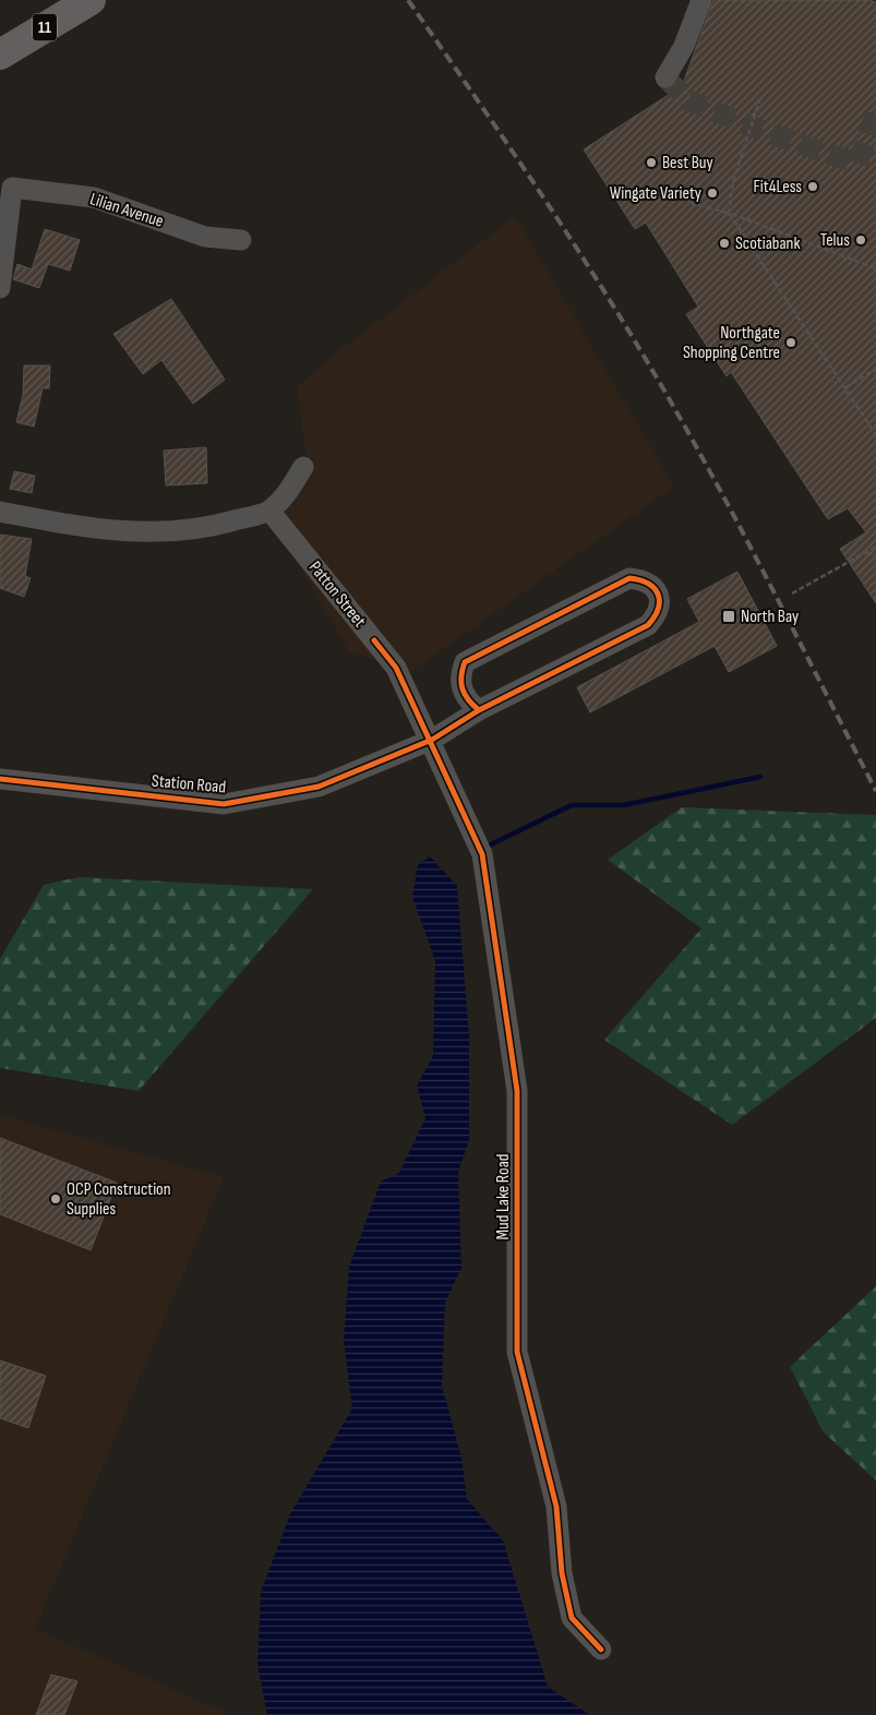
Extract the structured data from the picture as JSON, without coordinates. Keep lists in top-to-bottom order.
{
  "streets": {
    "highway": ["11"],
    "street": [
      "Lilian Avenue",
      "Patton Street",
      "Station Road",
      "Mud Lake Road"
    ]
  },
  "crossings": [
    ["Patton Street", "Station Road"],
    ["Patton Street", "Mud Lake Road"],
    ["Station Road", "Mud Lake Road"]
  ],
  "places": {
    "other": [
      "Best Buy",
      "Fit4Less",
      "Wingate Variety",
      "Telus",
      "Scotiabank",
      "Northgate Shopping Centre",
      "OCP Construction Supplies"
    ],
    "transit": ["North Bay"]
  }
}
